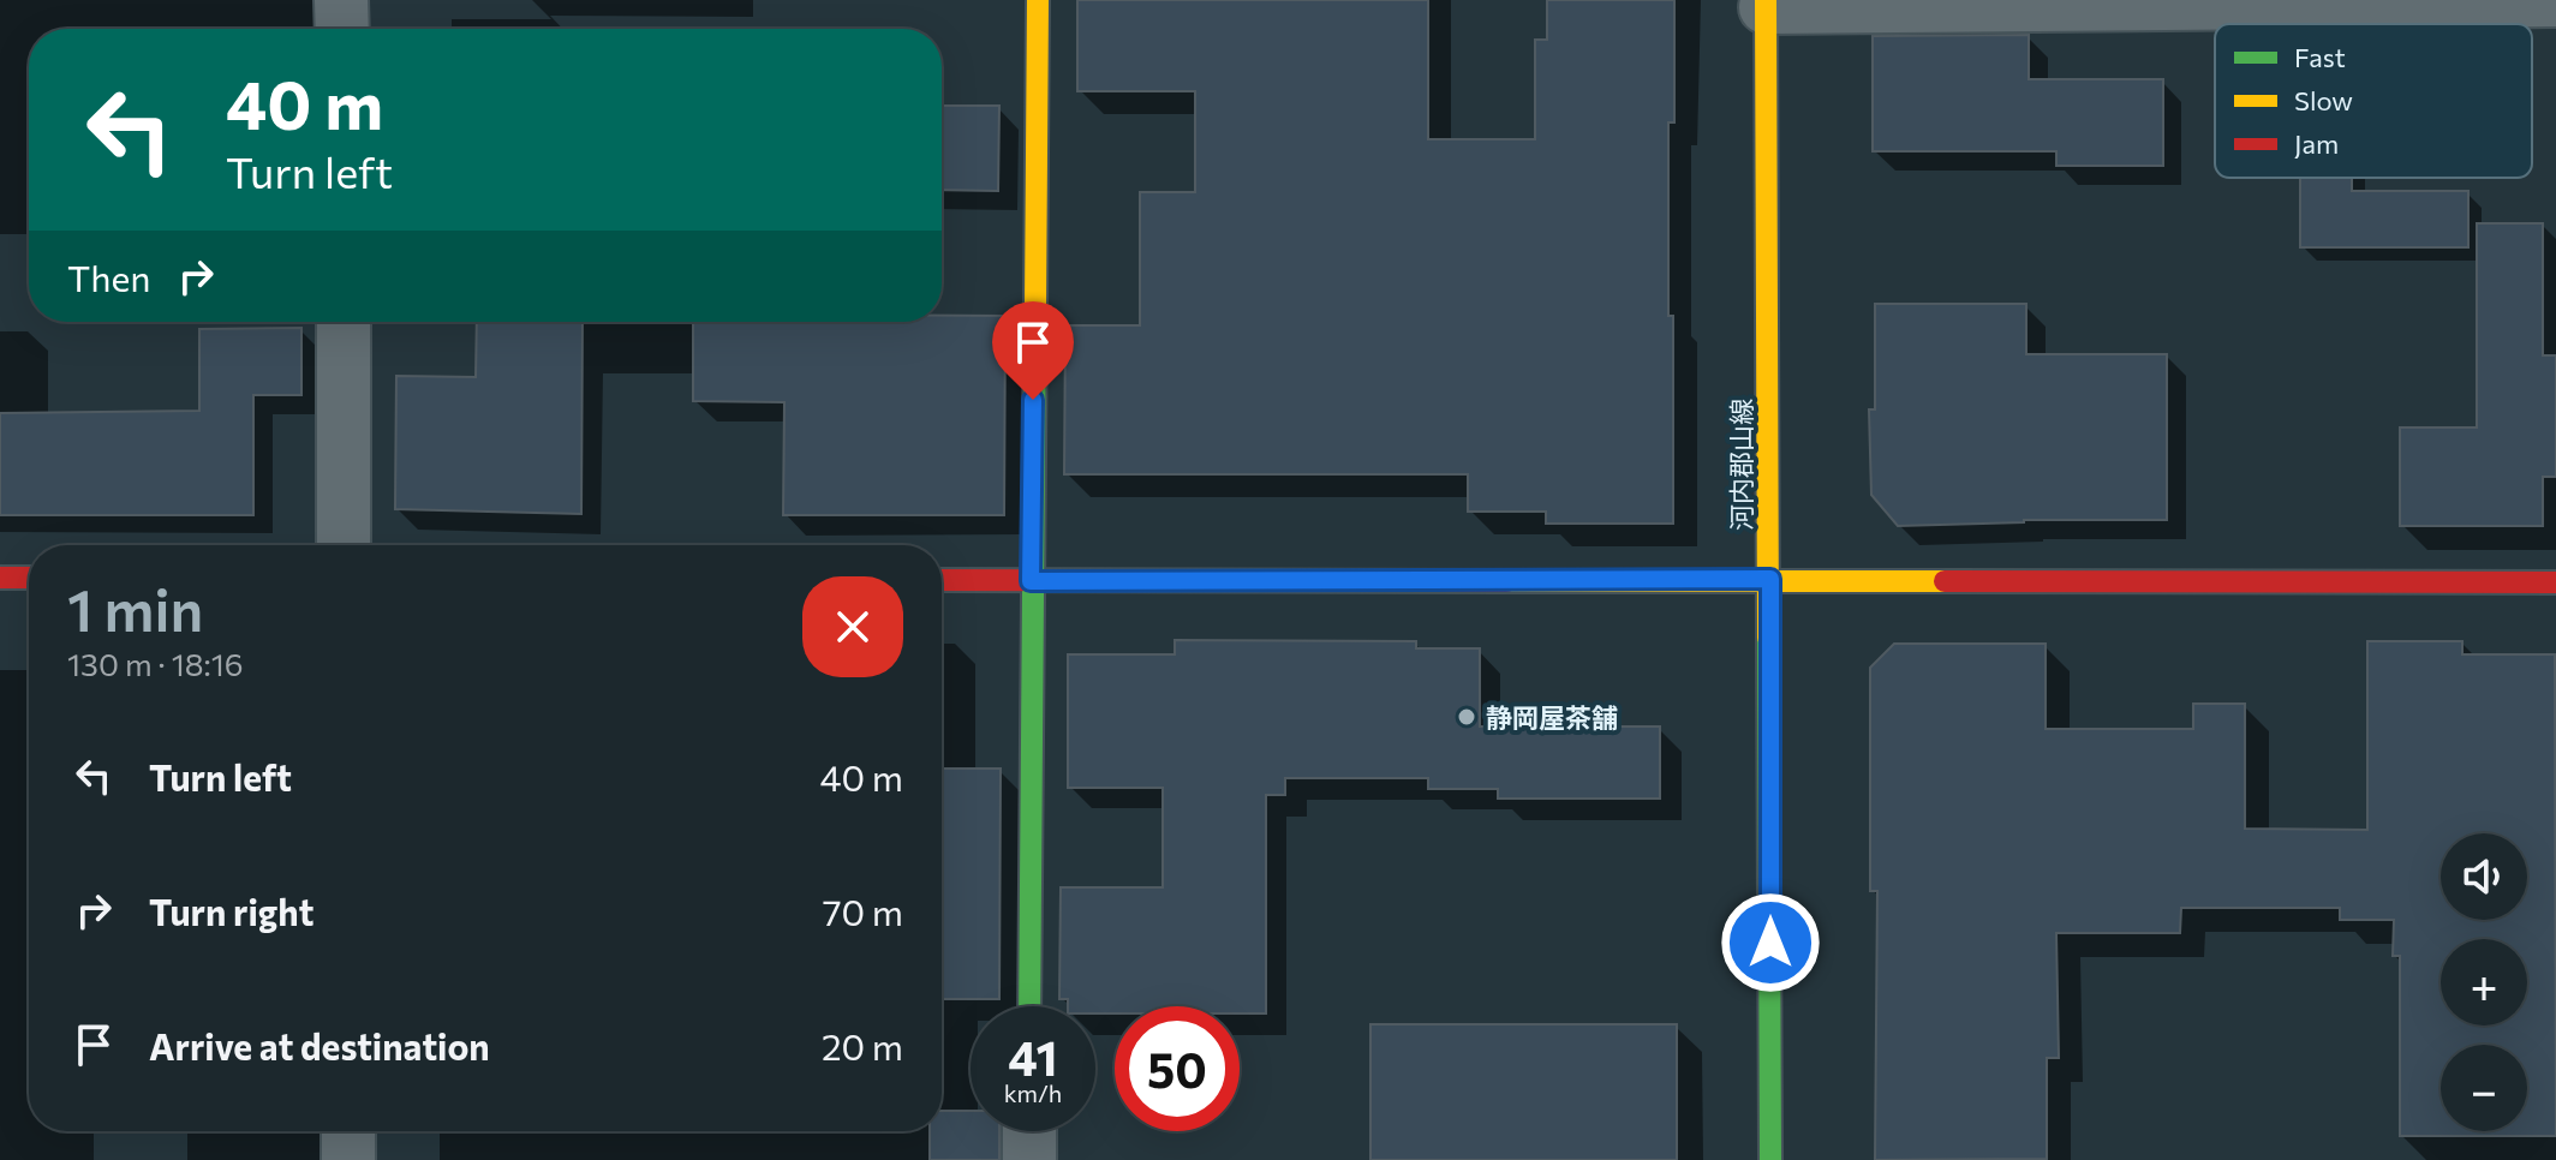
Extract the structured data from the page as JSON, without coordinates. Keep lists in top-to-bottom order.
{
  "streets": {
    "street": ["河内郡山線"]
  },
  "places": ["静岡屋茶舗"],
  "legend": ["Fast", "Slow", "Jam"],
  "page": {
    "turn": ["40 m", "Turn left"],
    "then": "Then",
    "heading": ["1 min", "130 m · 18:16"],
    "list": [
      {
        "name": "Turn left",
        "value": "40 m"
      },
      {
        "name": "Turn right",
        "value": "70 m"
      },
      {
        "name": "Arrive at destination",
        "value": "20 m"
      }
    ],
    "map_buttons": ["+", "−"],
    "speed": "41 km/h",
    "limit": "50"
  }
}
